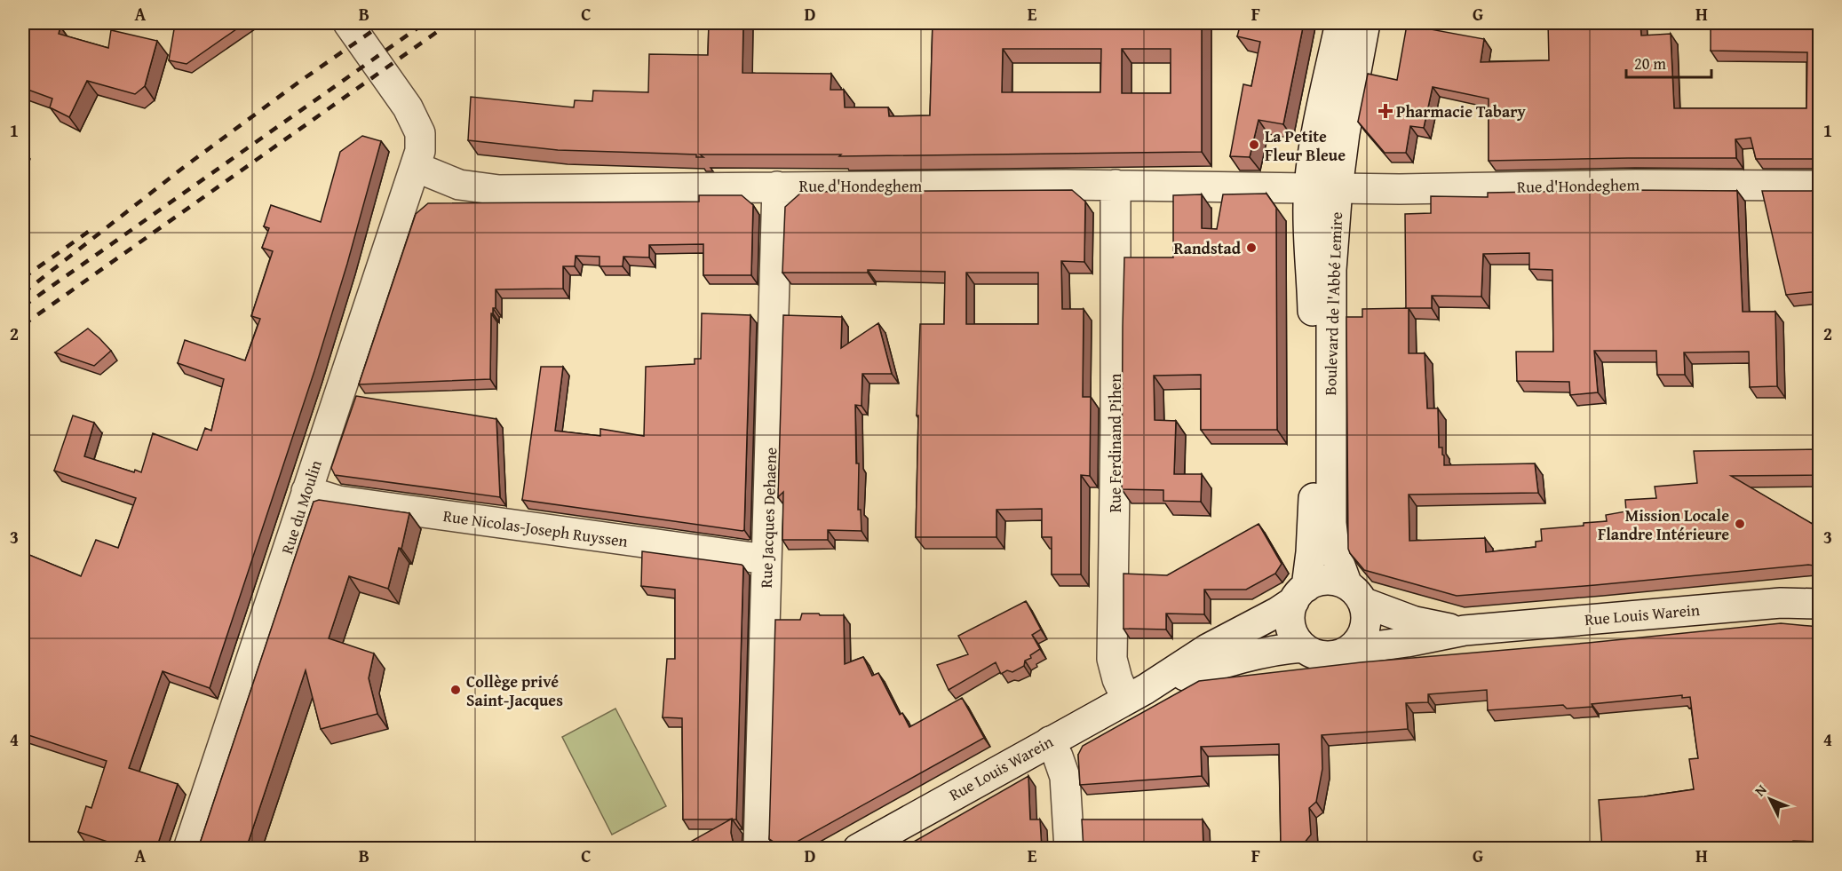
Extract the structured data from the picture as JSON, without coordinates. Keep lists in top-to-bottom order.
{
  "streets": {
    "street": [
      "Rue d'Hondeghem",
      "Boulevard de l'Abbé Lemire",
      "Rue Ferdinand Pihen",
      "Rue du Moulin",
      "Rue Jacques Dehaene",
      "Rue Nicolas-Joseph Ruyssen",
      "Rue Louis Warein"
    ]
  },
  "crossings": [
    ["Rue d'Hondeghem", "Boulevard de l'Abbé Lemire"],
    ["Rue d'Hondeghem", "Rue Ferdinand Pihen"],
    ["Rue d'Hondeghem", "Rue du Moulin"],
    ["Rue d'Hondeghem", "Rue Jacques Dehaene"],
    ["Boulevard de l'Abbé Lemire", "Rue Louis Warein"],
    ["Rue Ferdinand Pihen", "Rue Louis Warein"],
    ["Rue du Moulin", "Rue Nicolas-Joseph Ruyssen"],
    ["Rue Jacques Dehaene", "Rue Nicolas-Joseph Ruyssen"]
  ],
  "places": {
    "health": ["Pharmacie Tabary"],
    "other": [
      "La Petite Fleur Bleue",
      "Randstad",
      "Mission Locale Flandre Intérieure",
      "Collège privé Saint-Jacques"
    ]
  },
  "scale_bar": "20 m",
  "north": "top left",
  "grid": {
    "columns": [
      "A",
      "B",
      "C",
      "D",
      "E",
      "F",
      "G",
      "H"
    ],
    "rows": [
      "1",
      "2",
      "3",
      "4"
    ]
  }
}
